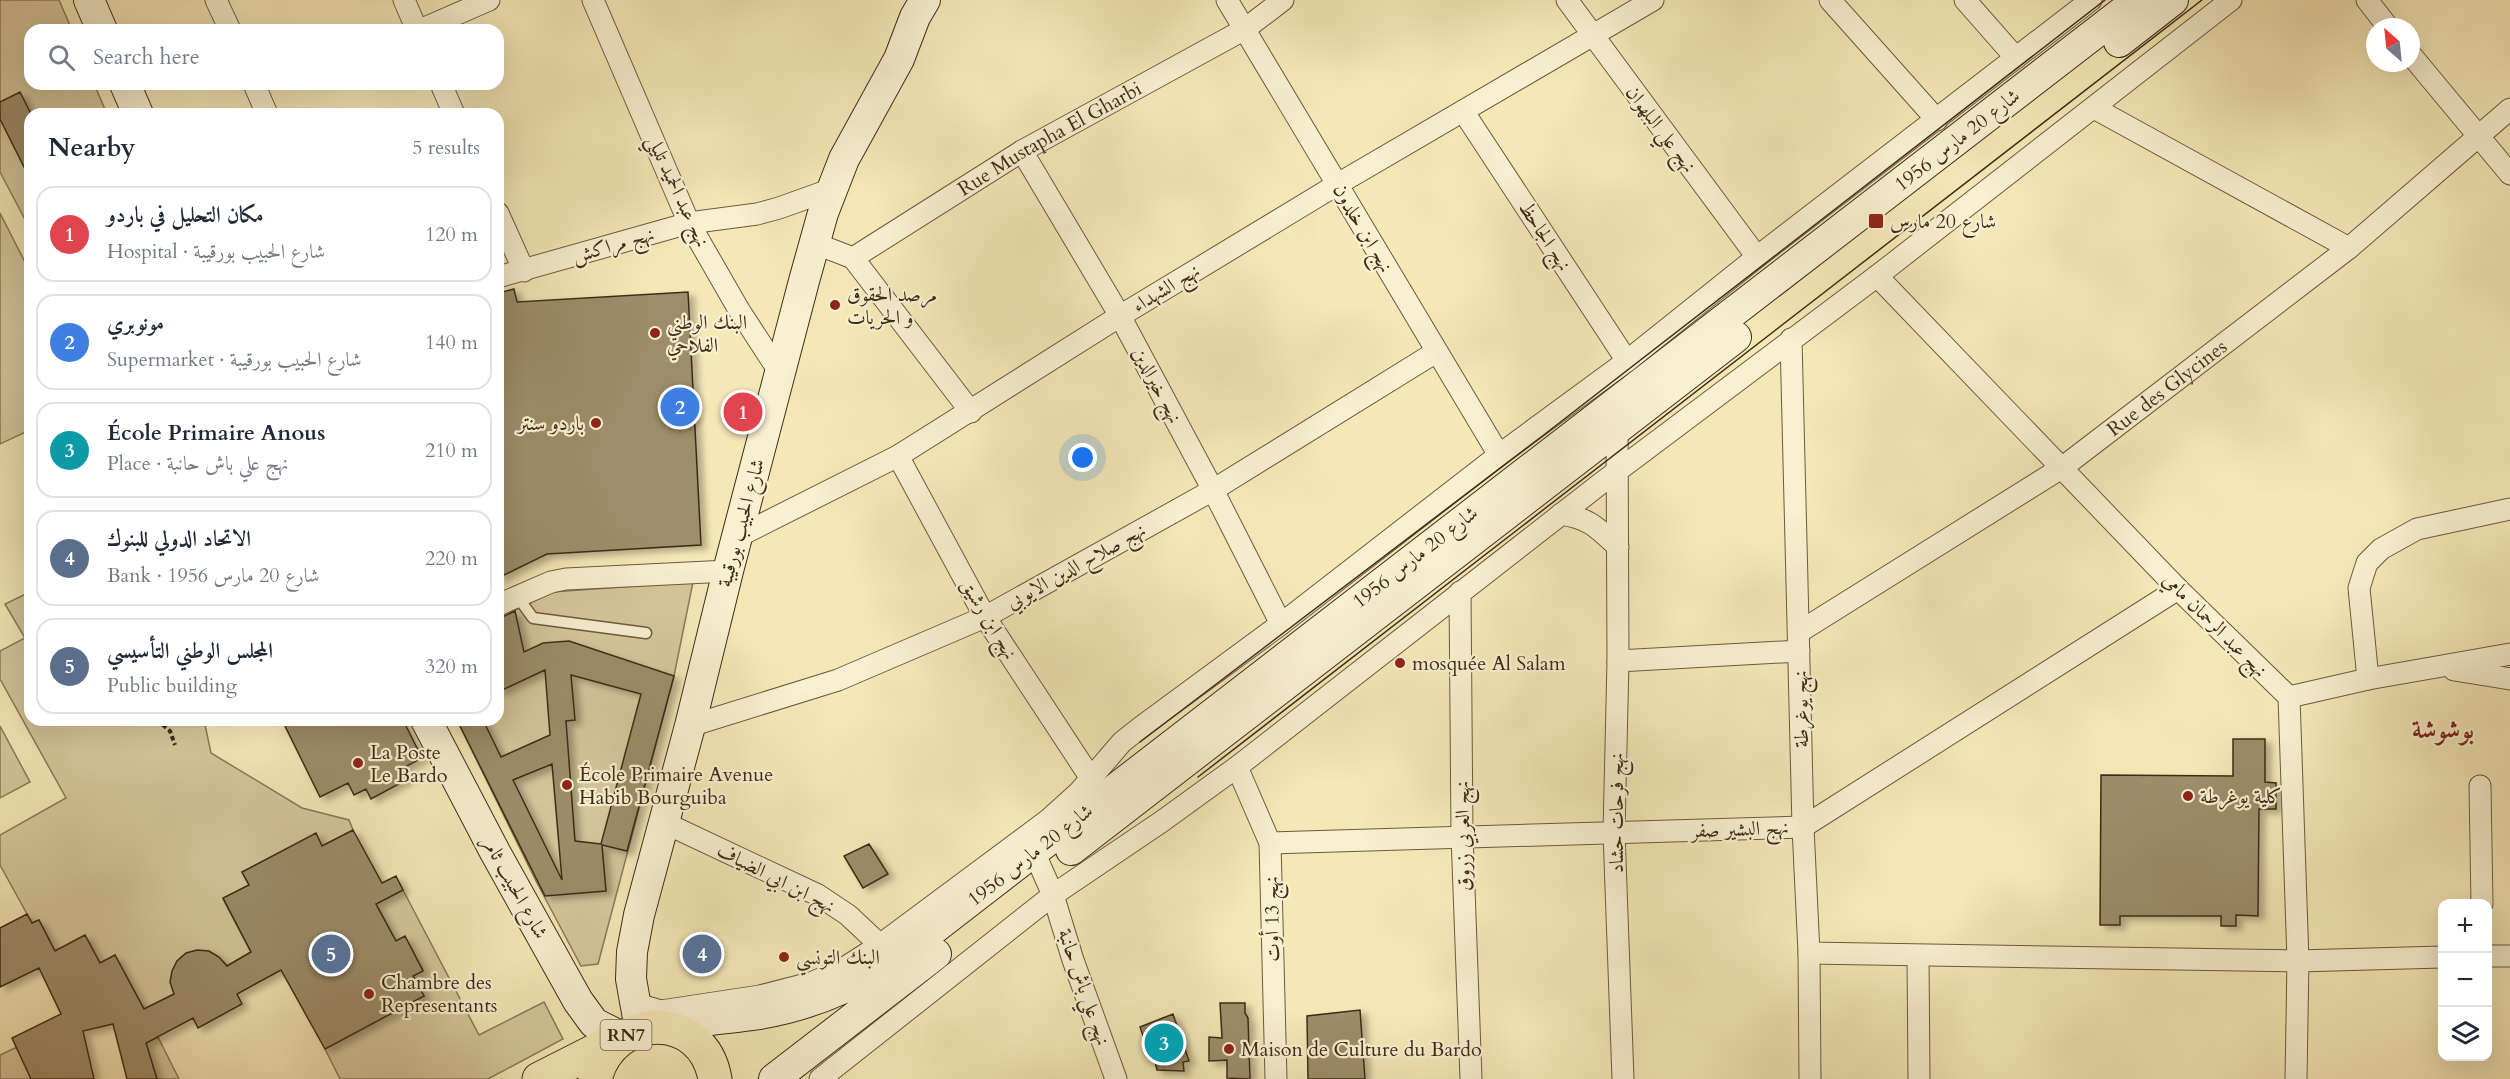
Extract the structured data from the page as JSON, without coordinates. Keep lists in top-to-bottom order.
{
  "streets": {
    "main road": [
      "شارع 20 مارس 1956",
      "شارع الحبيب بورقيبة",
      "شارع الحبيب ثامر",
      "RN7"
    ],
    "street": [
      "نهج علي البلهوان",
      "Rue Mustapha El Gharbi",
      "نهج عبد الحميد تليلي",
      "نهج ابن خلدون",
      "نهج الجاحظ",
      "نهج مراكش",
      "نهج الشهداء",
      "نهج خيرالدين",
      "Rue des Glycines",
      "نهج صلاح الدين الايوبي",
      "نهج ابن رشيق",
      "نهج عبد الرحمان مامي",
      "نهج يوغرطة",
      "نهج فرحات حشاد",
      "نهج البشير صفر",
      "نهج العربي زروق",
      "نهج ابن ابي الضياف",
      "نهج 13 أوت",
      "نهج علي باش حانبة"
    ]
  },
  "crossings": [
    ["نهج علي البلهوان", "شارع 20 مارس 1956"],
    ["نهج علي البلهوان", "نهج الشهداء"],
    ["Rue Mustapha El Gharbi", "نهج ابن خلدون"],
    ["Rue Mustapha El Gharbi", "نهج خيرالدين"],
    ["شارع 20 مارس 1956", "نهج ابن خلدون"],
    ["شارع 20 مارس 1956", "نهج الجاحظ"],
    ["شارع 20 مارس 1956", "نهج خيرالدين"],
    ["شارع 20 مارس 1956", "شارع الحبيب بورقيبة"],
    ["شارع 20 مارس 1956", "نهج ابن رشيق"],
    ["شارع 20 مارس 1956", "نهج عبد الرحمان مامي"],
    ["شارع 20 مارس 1956", "نهج يوغرطة"],
    ["شارع 20 مارس 1956", "نهج فرحات حشاد"],
    ["شارع 20 مارس 1956", "نهج العربي زروق"],
    ["شارع 20 مارس 1956", "نهج ابن ابي الضياف"],
    ["شارع 20 مارس 1956", "شارع الحبيب ثامر"],
    ["شارع 20 مارس 1956", "نهج 13 أوت"],
    ["شارع 20 مارس 1956", "نهج علي باش حانبة"],
    ["شارع 20 مارس 1956", "RN7"],
    ["نهج عبد الحميد تليلي", "نهج مراكش"],
    ["نهج عبد الحميد تليلي", "شارع الحبيب بورقيبة"],
    ["نهج ابن خلدون", "نهج الشهداء"],
    ["نهج ابن خلدون", "نهج صلاح الدين الايوبي"],
    ["نهج الجاحظ", "نهج الشهداء"],
    ["نهج مراكش", "شارع الحبيب بورقيبة"],
    ["نهج الشهداء", "نهج خيرالدين"],
    ["نهج الشهداء", "شارع الحبيب بورقيبة"],
    ["نهج الشهداء", "نهج ابن رشيق"],
    ["نهج خيرالدين", "نهج صلاح الدين الايوبي"],
    ["Rue des Glycines", "نهج عبد الرحمان مامي"],
    ["Rue des Glycines", "نهج يوغرطة"],
    ["Rue des Glycines", "نهج فرحات حشاد"],
    ["شارع الحبيب بورقيبة", "نهج صلاح الدين الايوبي"],
    ["شارع الحبيب بورقيبة", "نهج ابن ابي الضياف"],
    ["شارع الحبيب بورقيبة", "شارع الحبيب ثامر"],
    ["شارع الحبيب بورقيبة", "RN7"],
    ["نهج صلاح الدين الايوبي", "نهج ابن رشيق"],
    ["نهج عبد الرحمان مامي", "نهج البشير صفر"],
    ["نهج يوغرطة", "نهج البشير صفر"],
    ["نهج فرحات حشاد", "نهج البشير صفر"],
    ["نهج البشير صفر", "نهج العربي زروق"],
    ["نهج البشير صفر", "نهج 13 أوت"],
    ["شارع الحبيب ثامر", "RN7"]
  ],
  "districts": ["بوشوشة"],
  "places": {
    "transit": ["شارع 20 مارس"],
    "other": [
      "مرصد الحقوق و الحريات",
      "البنك الوطني الفلاحي",
      "باردو سنتر",
      "mosquée Al Salam",
      "La Poste Le Bardo",
      "École Primaire Avenue Habib Bourguiba",
      "كلية يوغرطة",
      "البنك التونسي",
      "Chambre des Representants",
      "Maison de Culture du Bardo"
    ]
  },
  "north": "top left",
  "page": {
    "search": "Search here",
    "heading": ["Nearby", "5 results"],
    "list": [
      {
        "mark": "1",
        "name": "مكان التحليل في باردو",
        "note": "Hospital · شارع الحبيب بورقيبة",
        "value": "120 m"
      },
      {
        "mark": "2",
        "name": "مونوبري",
        "note": "Supermarket · شارع الحبيب بورقيبة",
        "value": "140 m"
      },
      {
        "mark": "3",
        "name": "École Primaire Anous",
        "note": "Place · نهج علي باش حانبة",
        "value": "210 m"
      },
      {
        "mark": "4",
        "name": "الاتحاد الدولي للبنوك",
        "note": "Bank · شارع 20 مارس 1956",
        "value": "220 m"
      },
      {
        "mark": "5",
        "name": "المجلس الوطني التأسيسي",
        "note": "Public building",
        "value": "320 m"
      }
    ],
    "pins": [
      "2",
      "1",
      "4",
      "5",
      "3"
    ],
    "map_buttons": ["+", "−"]
  }
}
